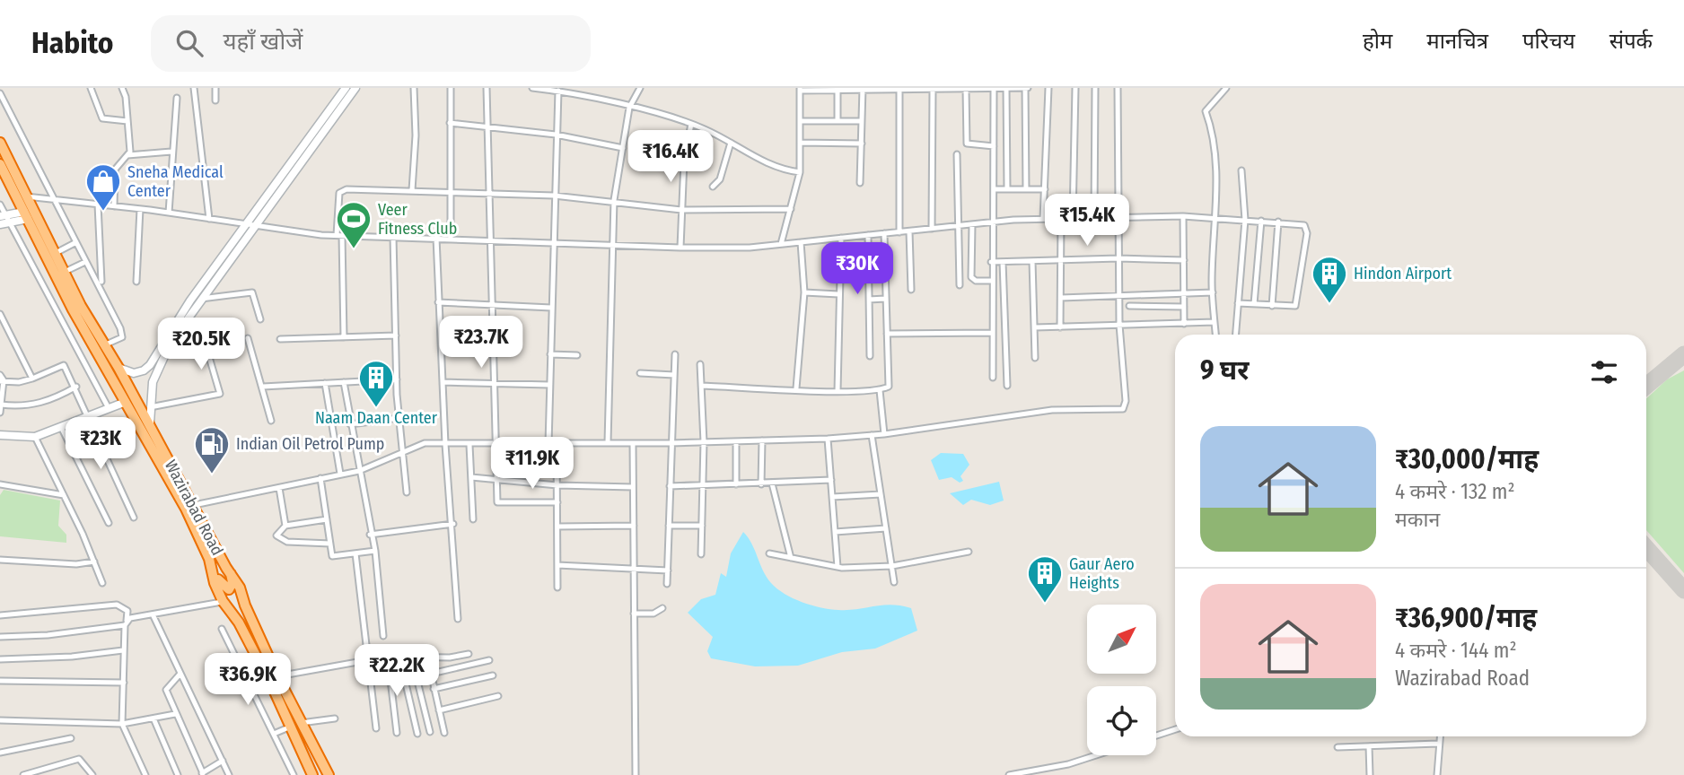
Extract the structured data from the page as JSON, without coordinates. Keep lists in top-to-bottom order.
{
  "streets": {
    "highway": ["Wazirabad Road"]
  },
  "places": {
    "shop": ["Sneha Medical Center"],
    "sports": ["Veer Fitness Club"],
    "building": ["Hindon Airport", "Naam Daan Center", "Gaur Aero Heights"],
    "fuel station": ["Indian Oil Petrol Pump"]
  },
  "north": "top right",
  "page": {
    "header": "Habito",
    "search": "यहाँ खोजें",
    "nav": [
      "होम",
      "मानचित्र",
      "परिचय",
      "संपर्क"
    ],
    "price": [
      "₹16.4K",
      "₹15.4K",
      "₹30K",
      "₹23.7K",
      "₹20.5K",
      "₹23K",
      "₹11.9K",
      "₹22.2K",
      "₹36.9K"
    ],
    "heading": "9 घर",
    "list": [
      {
        "name": "₹30,000/माह",
        "note": "4 कमरे · 132 m² · मकान"
      },
      {
        "name": "₹36,900/माह",
        "note": "4 कमरे · 144 m² · Wazirabad Road"
      }
    ]
  }
}
